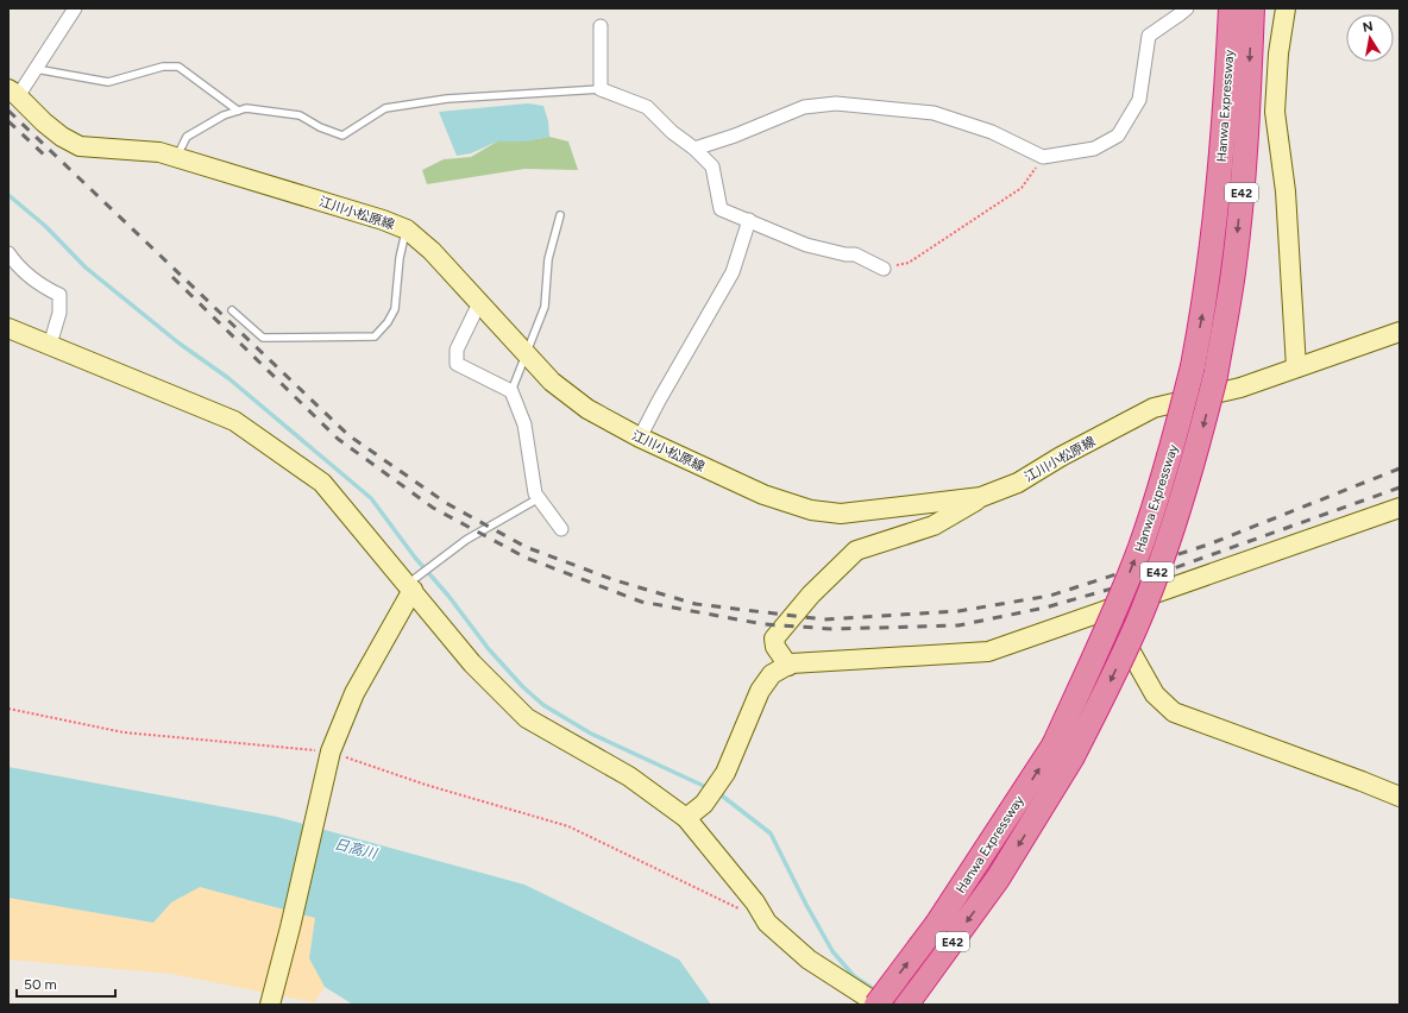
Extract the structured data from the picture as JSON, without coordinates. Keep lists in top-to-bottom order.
{
  "streets": {
    "highway": ["Hanwa Expressway", "E42"],
    "street": ["江川小松原線"]
  },
  "water": ["日高川"],
  "scale_bar": "50 m",
  "north": "top"
}
